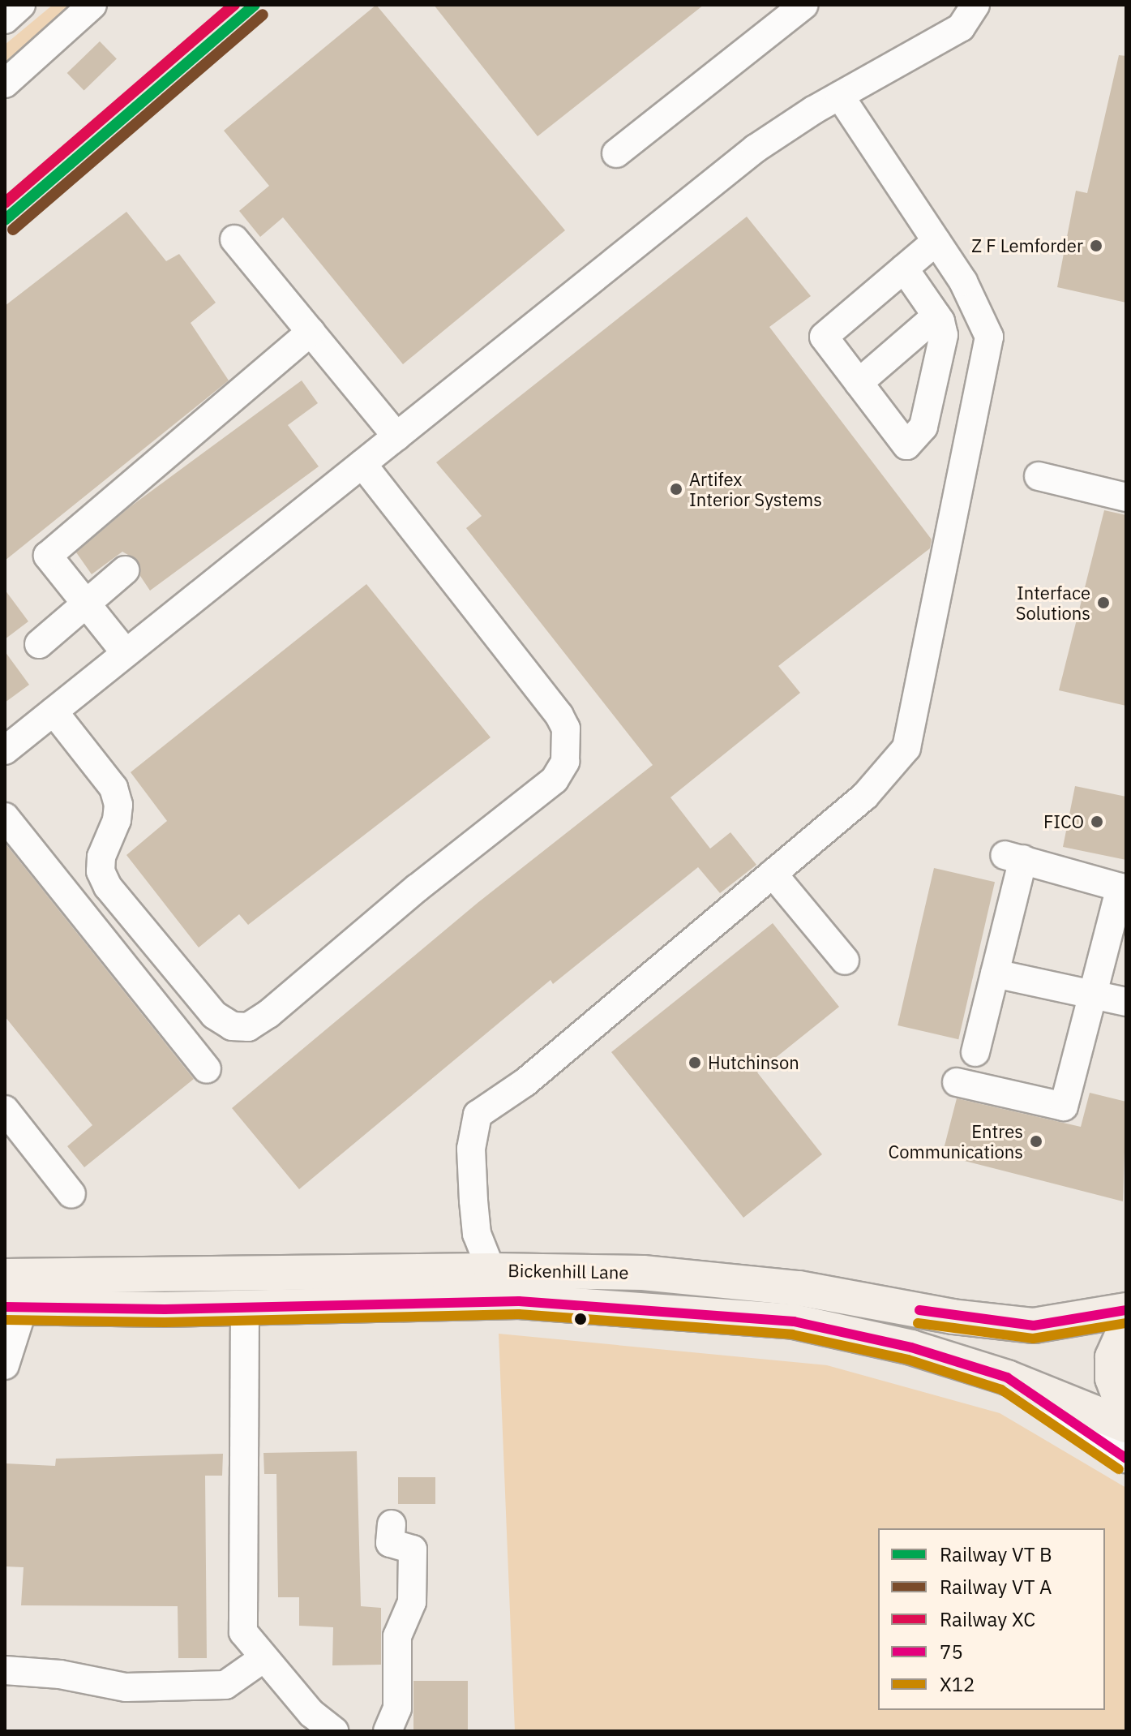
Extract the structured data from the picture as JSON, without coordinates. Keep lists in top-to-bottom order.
{
  "streets": {
    "main road": ["Bickenhill Lane"]
  },
  "places": [
    "Z F Lemforder",
    "Artifex Interior Systems",
    "Interface Solutions",
    "FICO",
    "Hutchinson",
    "Entres Communications"
  ],
  "lines": ["rail line XC", "transit line 75", "transit line X12"],
  "legend": [
    "Railway VT B",
    "Railway VT A",
    "Railway XC",
    "75",
    "X12"
  ]
}
